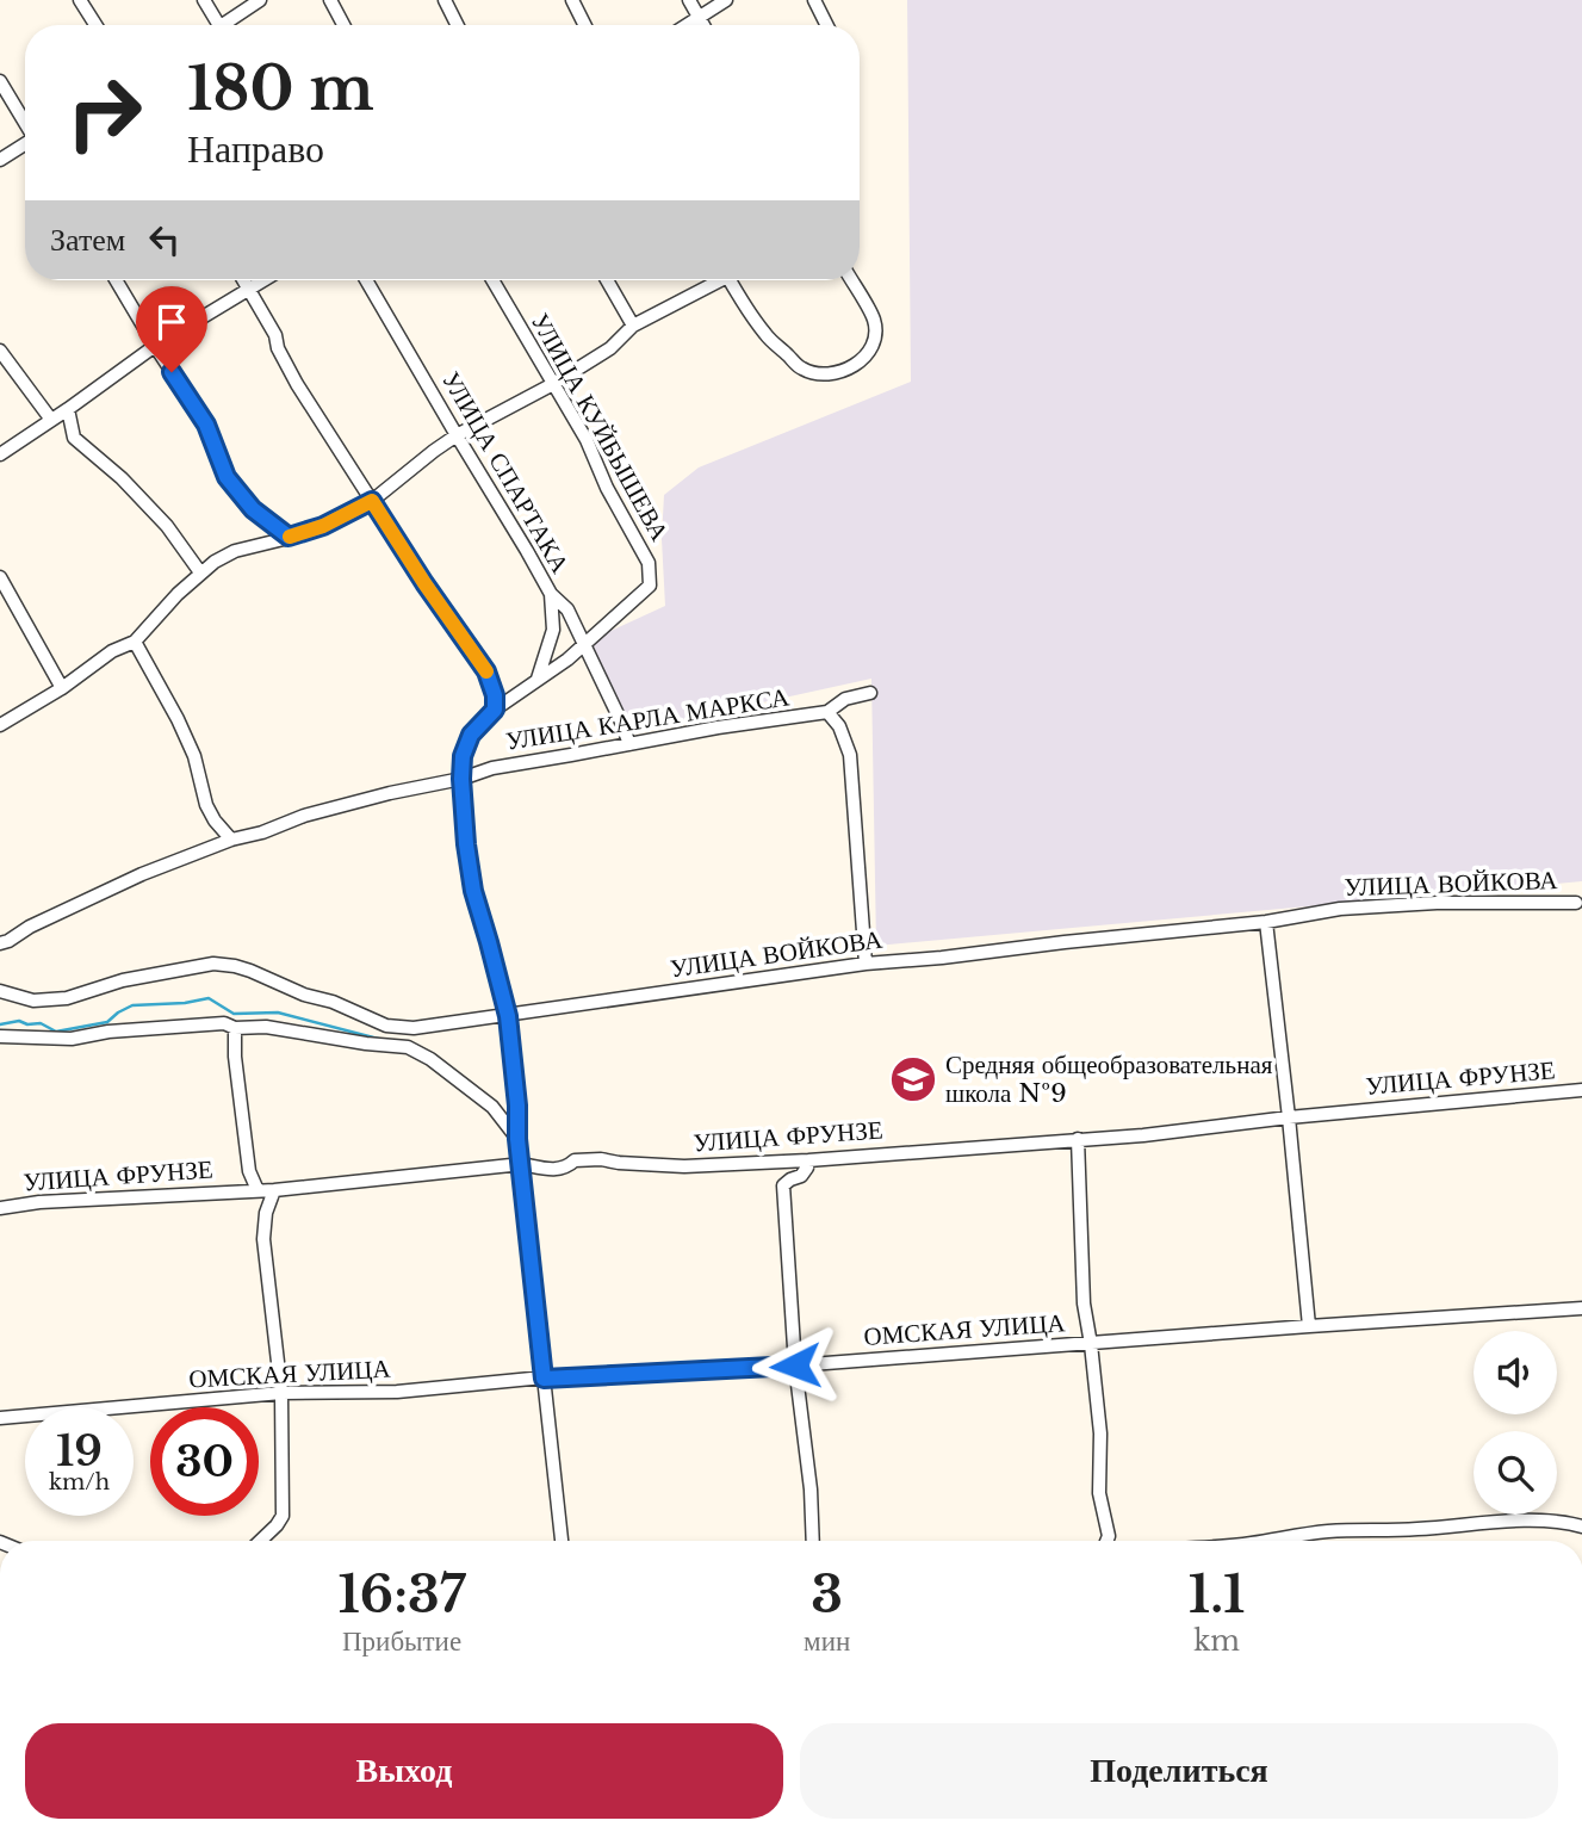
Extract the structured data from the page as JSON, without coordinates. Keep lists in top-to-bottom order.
{
  "streets": {
    "street": [
      "УЛИЦА КУЙБЫШЕВА",
      "УЛИЦА СПАРТАКА",
      "УЛИЦА КАРЛА МАРКСА",
      "УЛИЦА ВОЙКОВА",
      "УЛИЦА ФРУНЗЕ",
      "ОМСКАЯ УЛИЦА"
    ]
  },
  "crossings": [
    ["УЛИЦА КУЙБЫШЕВА", "УЛИЦА СПАРТАКА"],
    ["УЛИЦА СПАРТАКА", "УЛИЦА КАРЛА МАРКСА"]
  ],
  "places": {
    "school or university": ["Средняя общеобразовательная школа №9"]
  },
  "page": {
    "turn": ["180 m", "Направо"],
    "then": "Затем",
    "speed": "19 km/h",
    "limit": "30",
    "eta": [
      "16:37",
      "Прибытие",
      "3",
      "мин",
      "1.1",
      "km"
    ],
    "buttons": ["Выход", "Поделиться"]
  }
}
